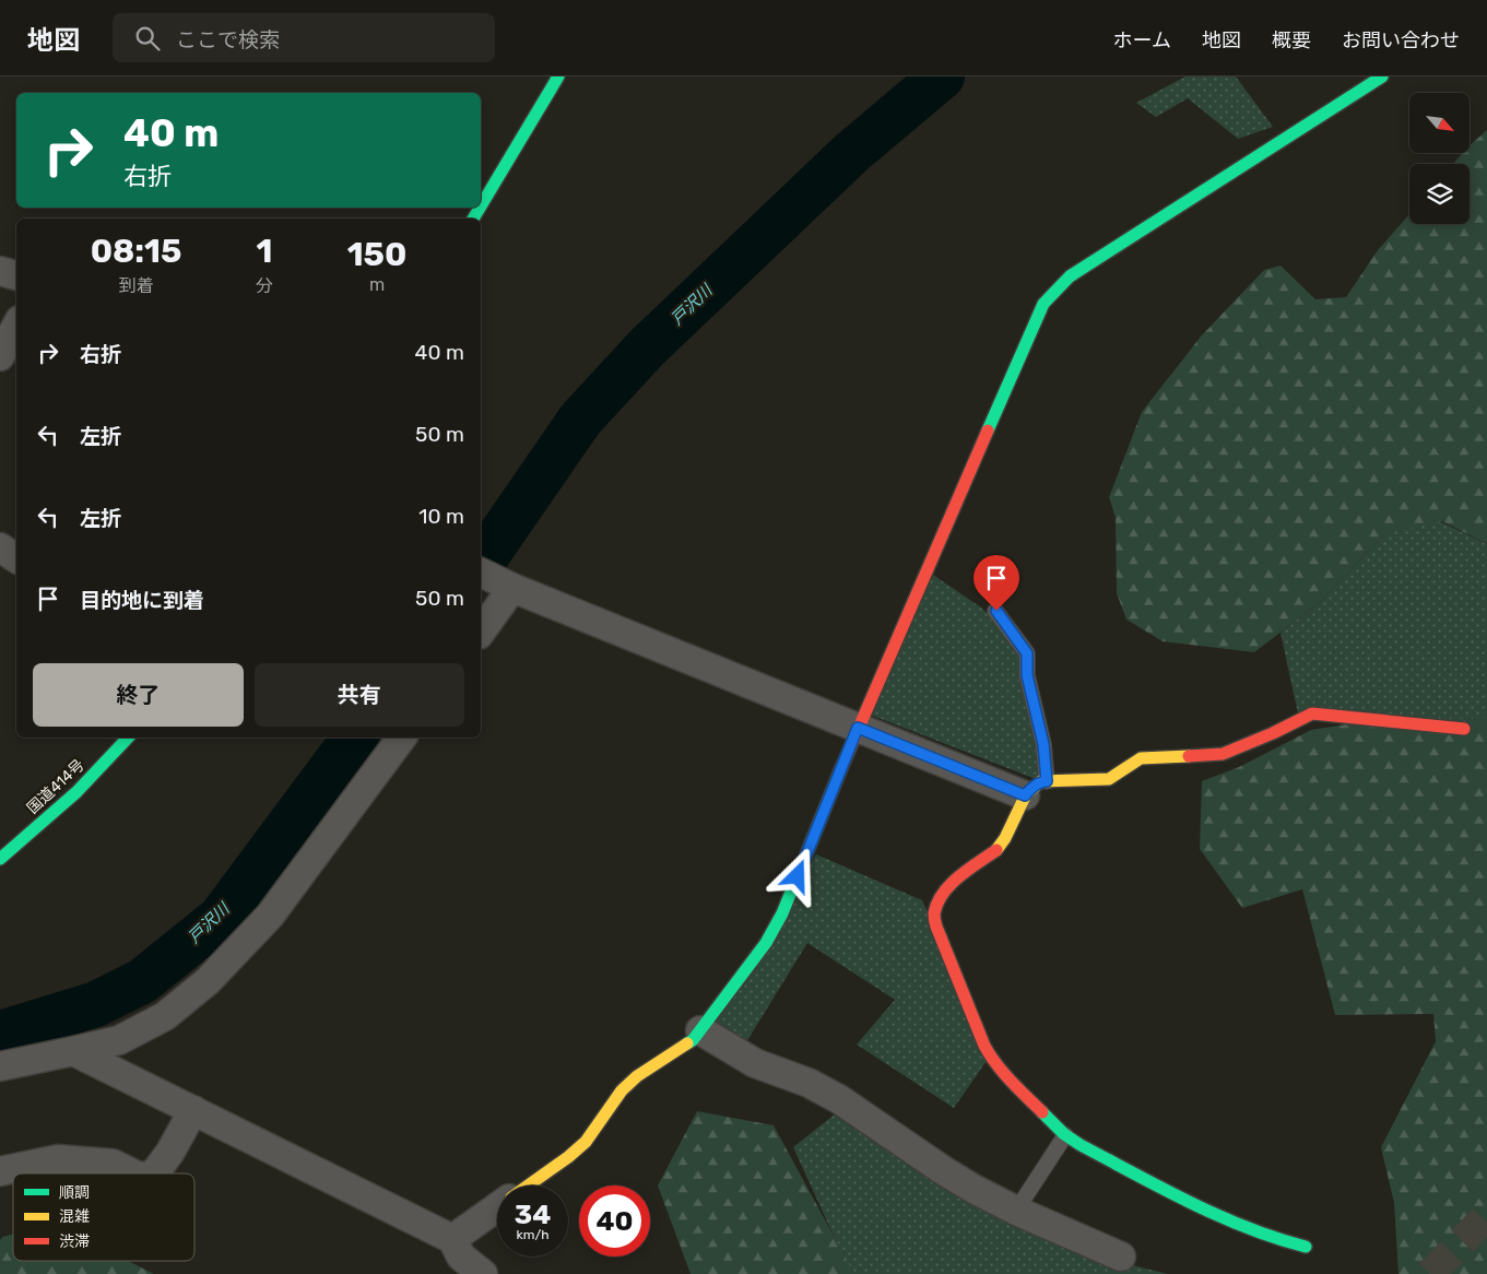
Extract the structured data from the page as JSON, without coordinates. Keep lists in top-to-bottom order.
{
  "streets": {
    "main road": ["国道414号"]
  },
  "water": ["戸沢川"],
  "legend": ["順調", "混雑", "渋滞"],
  "north": "bottom right",
  "page": {
    "header": "地図",
    "search": "ここで検索",
    "nav": [
      "ホーム",
      "地図",
      "概要",
      "お問い合わせ"
    ],
    "turn": ["40 m", "右折"],
    "eta": [
      "08:15",
      "到着",
      "1",
      "分",
      "150",
      "m"
    ],
    "list": [
      {
        "name": "右折",
        "value": "40 m"
      },
      {
        "name": "左折",
        "value": "50 m"
      },
      {
        "name": "左折",
        "value": "10 m"
      },
      {
        "name": "目的地に到着",
        "value": "50 m"
      }
    ],
    "buttons": ["終了", "共有"],
    "speed": "34 km/h",
    "limit": "40"
  }
}
